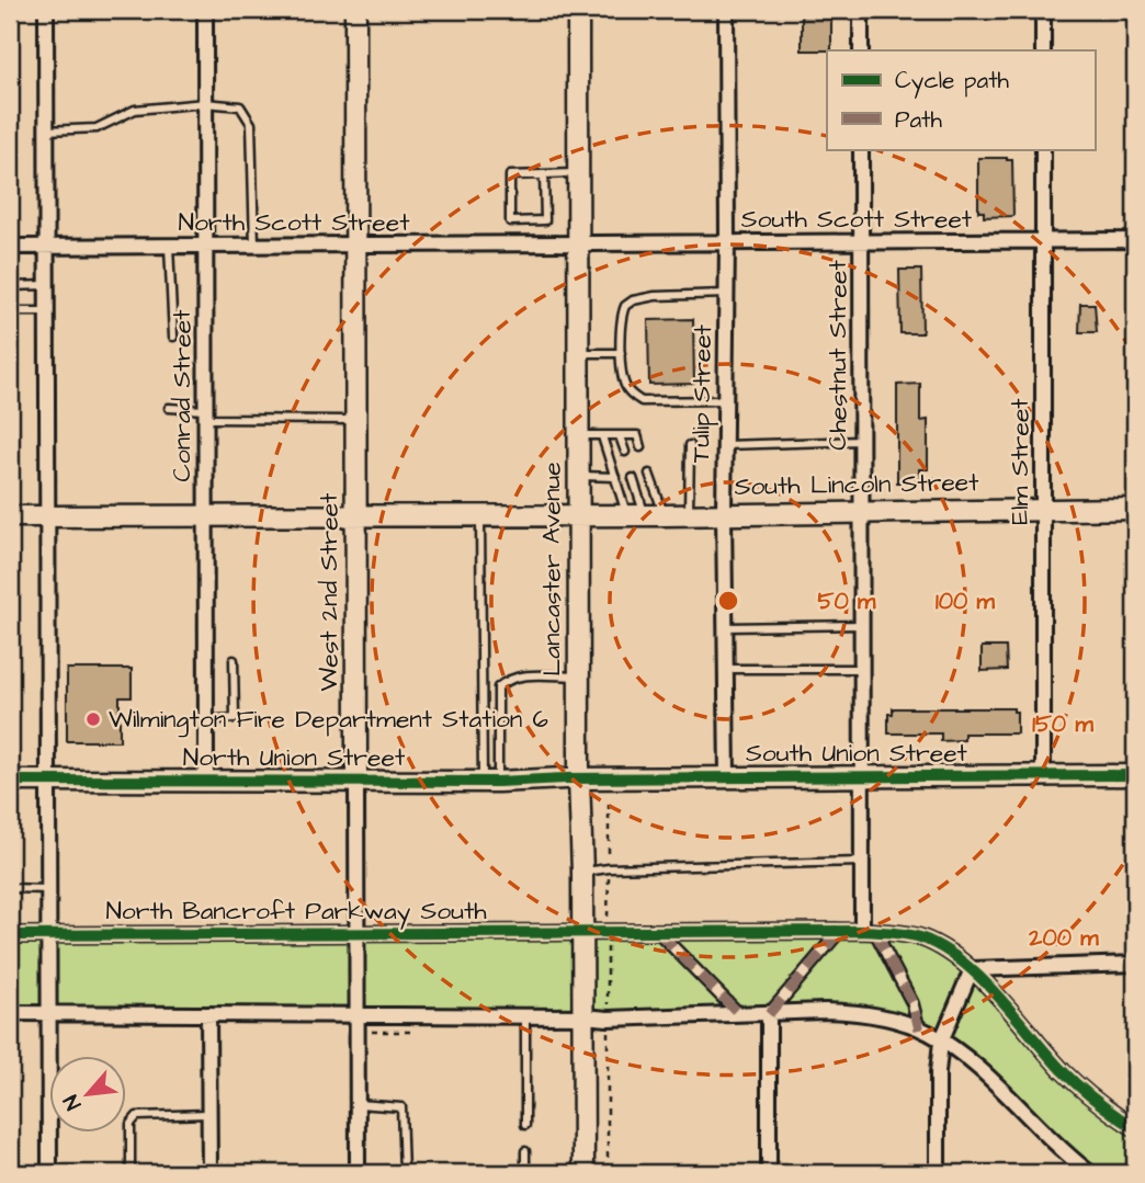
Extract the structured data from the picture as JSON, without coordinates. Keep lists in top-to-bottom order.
{
  "streets": {
    "main road": [
      "South Lincoln Street",
      "Lancaster Avenue",
      "West 2nd Street",
      "South Union Street",
      "North Union Street"
    ],
    "street": [
      "South Scott Street",
      "North Scott Street",
      "Chestnut Street",
      "Tulip Street",
      "Conrad Street",
      "Elm Street",
      "North Bancroft Parkway South"
    ]
  },
  "crossings": [
    ["South Scott Street", "North Scott Street"],
    ["South Scott Street", "Chestnut Street"],
    ["South Scott Street", "Tulip Street"],
    ["South Scott Street", "Elm Street"],
    ["South Scott Street", "Lancaster Avenue"],
    ["North Scott Street", "Conrad Street"],
    ["North Scott Street", "Lancaster Avenue"],
    ["North Scott Street", "West 2nd Street"],
    ["Chestnut Street", "South Lincoln Street"],
    ["Chestnut Street", "South Union Street"],
    ["Chestnut Street", "North Bancroft Parkway South"],
    ["Tulip Street", "South Lincoln Street"],
    ["Tulip Street", "South Union Street"],
    ["Conrad Street", "South Lincoln Street"],
    ["Conrad Street", "North Union Street"],
    ["Elm Street", "South Lincoln Street"],
    ["Elm Street", "South Union Street"],
    ["South Lincoln Street", "Lancaster Avenue"],
    ["South Lincoln Street", "West 2nd Street"],
    ["Lancaster Avenue", "South Union Street"],
    ["Lancaster Avenue", "North Union Street"],
    ["Lancaster Avenue", "North Bancroft Parkway South"],
    ["West 2nd Street", "North Union Street"],
    ["West 2nd Street", "North Bancroft Parkway South"],
    ["South Union Street", "North Union Street"]
  ],
  "places": ["Wilmington Fire Department Station 6"],
  "legend": ["Cycle path", "Path"],
  "north": "bottom left",
  "rings": [
    "50 m",
    "100 m",
    "150 m",
    "200 m"
  ]
}
